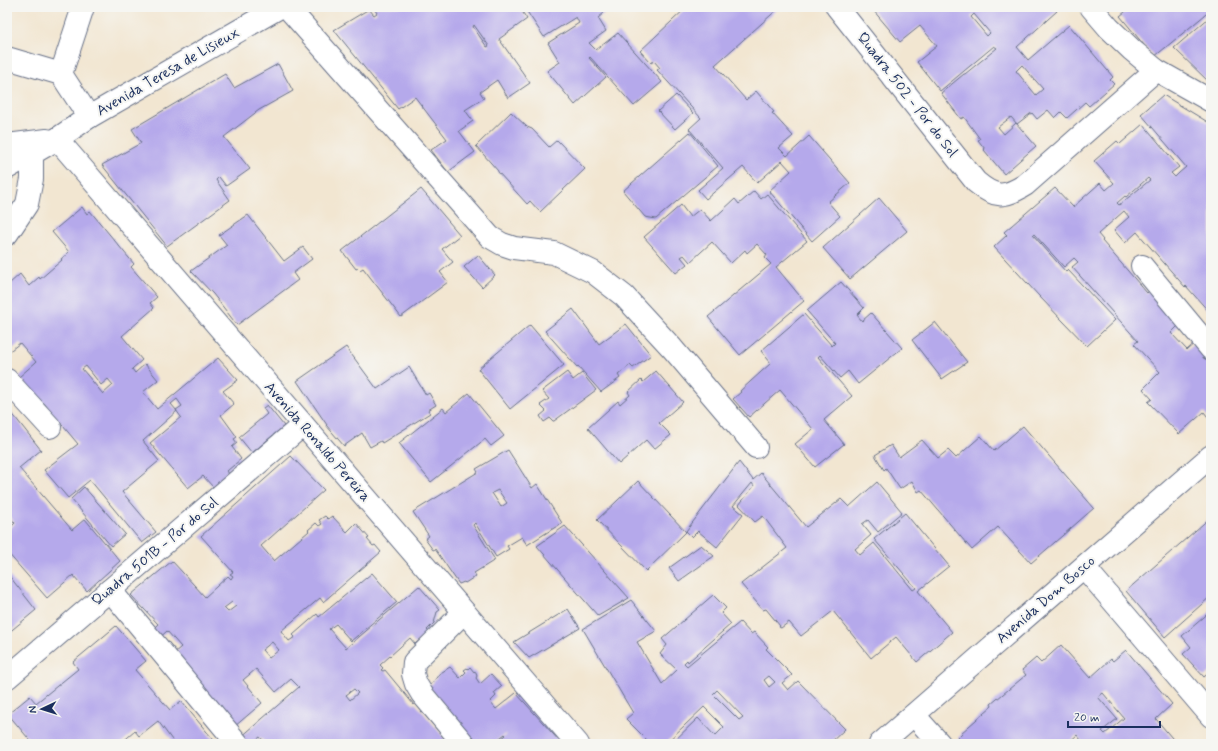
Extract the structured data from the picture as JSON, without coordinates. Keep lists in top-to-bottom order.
{
  "streets": {
    "street": [
      "Avenida Teresa de Lisieux",
      "Quadra 502 - Por do Sol",
      "Avenida Ronaldo Pereira",
      "Quadra 501B - Por do Sol",
      "Avenida Dom Bosco"
    ]
  },
  "crossings": [
    ["Avenida Teresa de Lisieux", "Avenida Ronaldo Pereira"],
    ["Avenida Ronaldo Pereira", "Quadra 501B - Por do Sol"]
  ],
  "scale_bar": "20 m",
  "north": "left"
}
